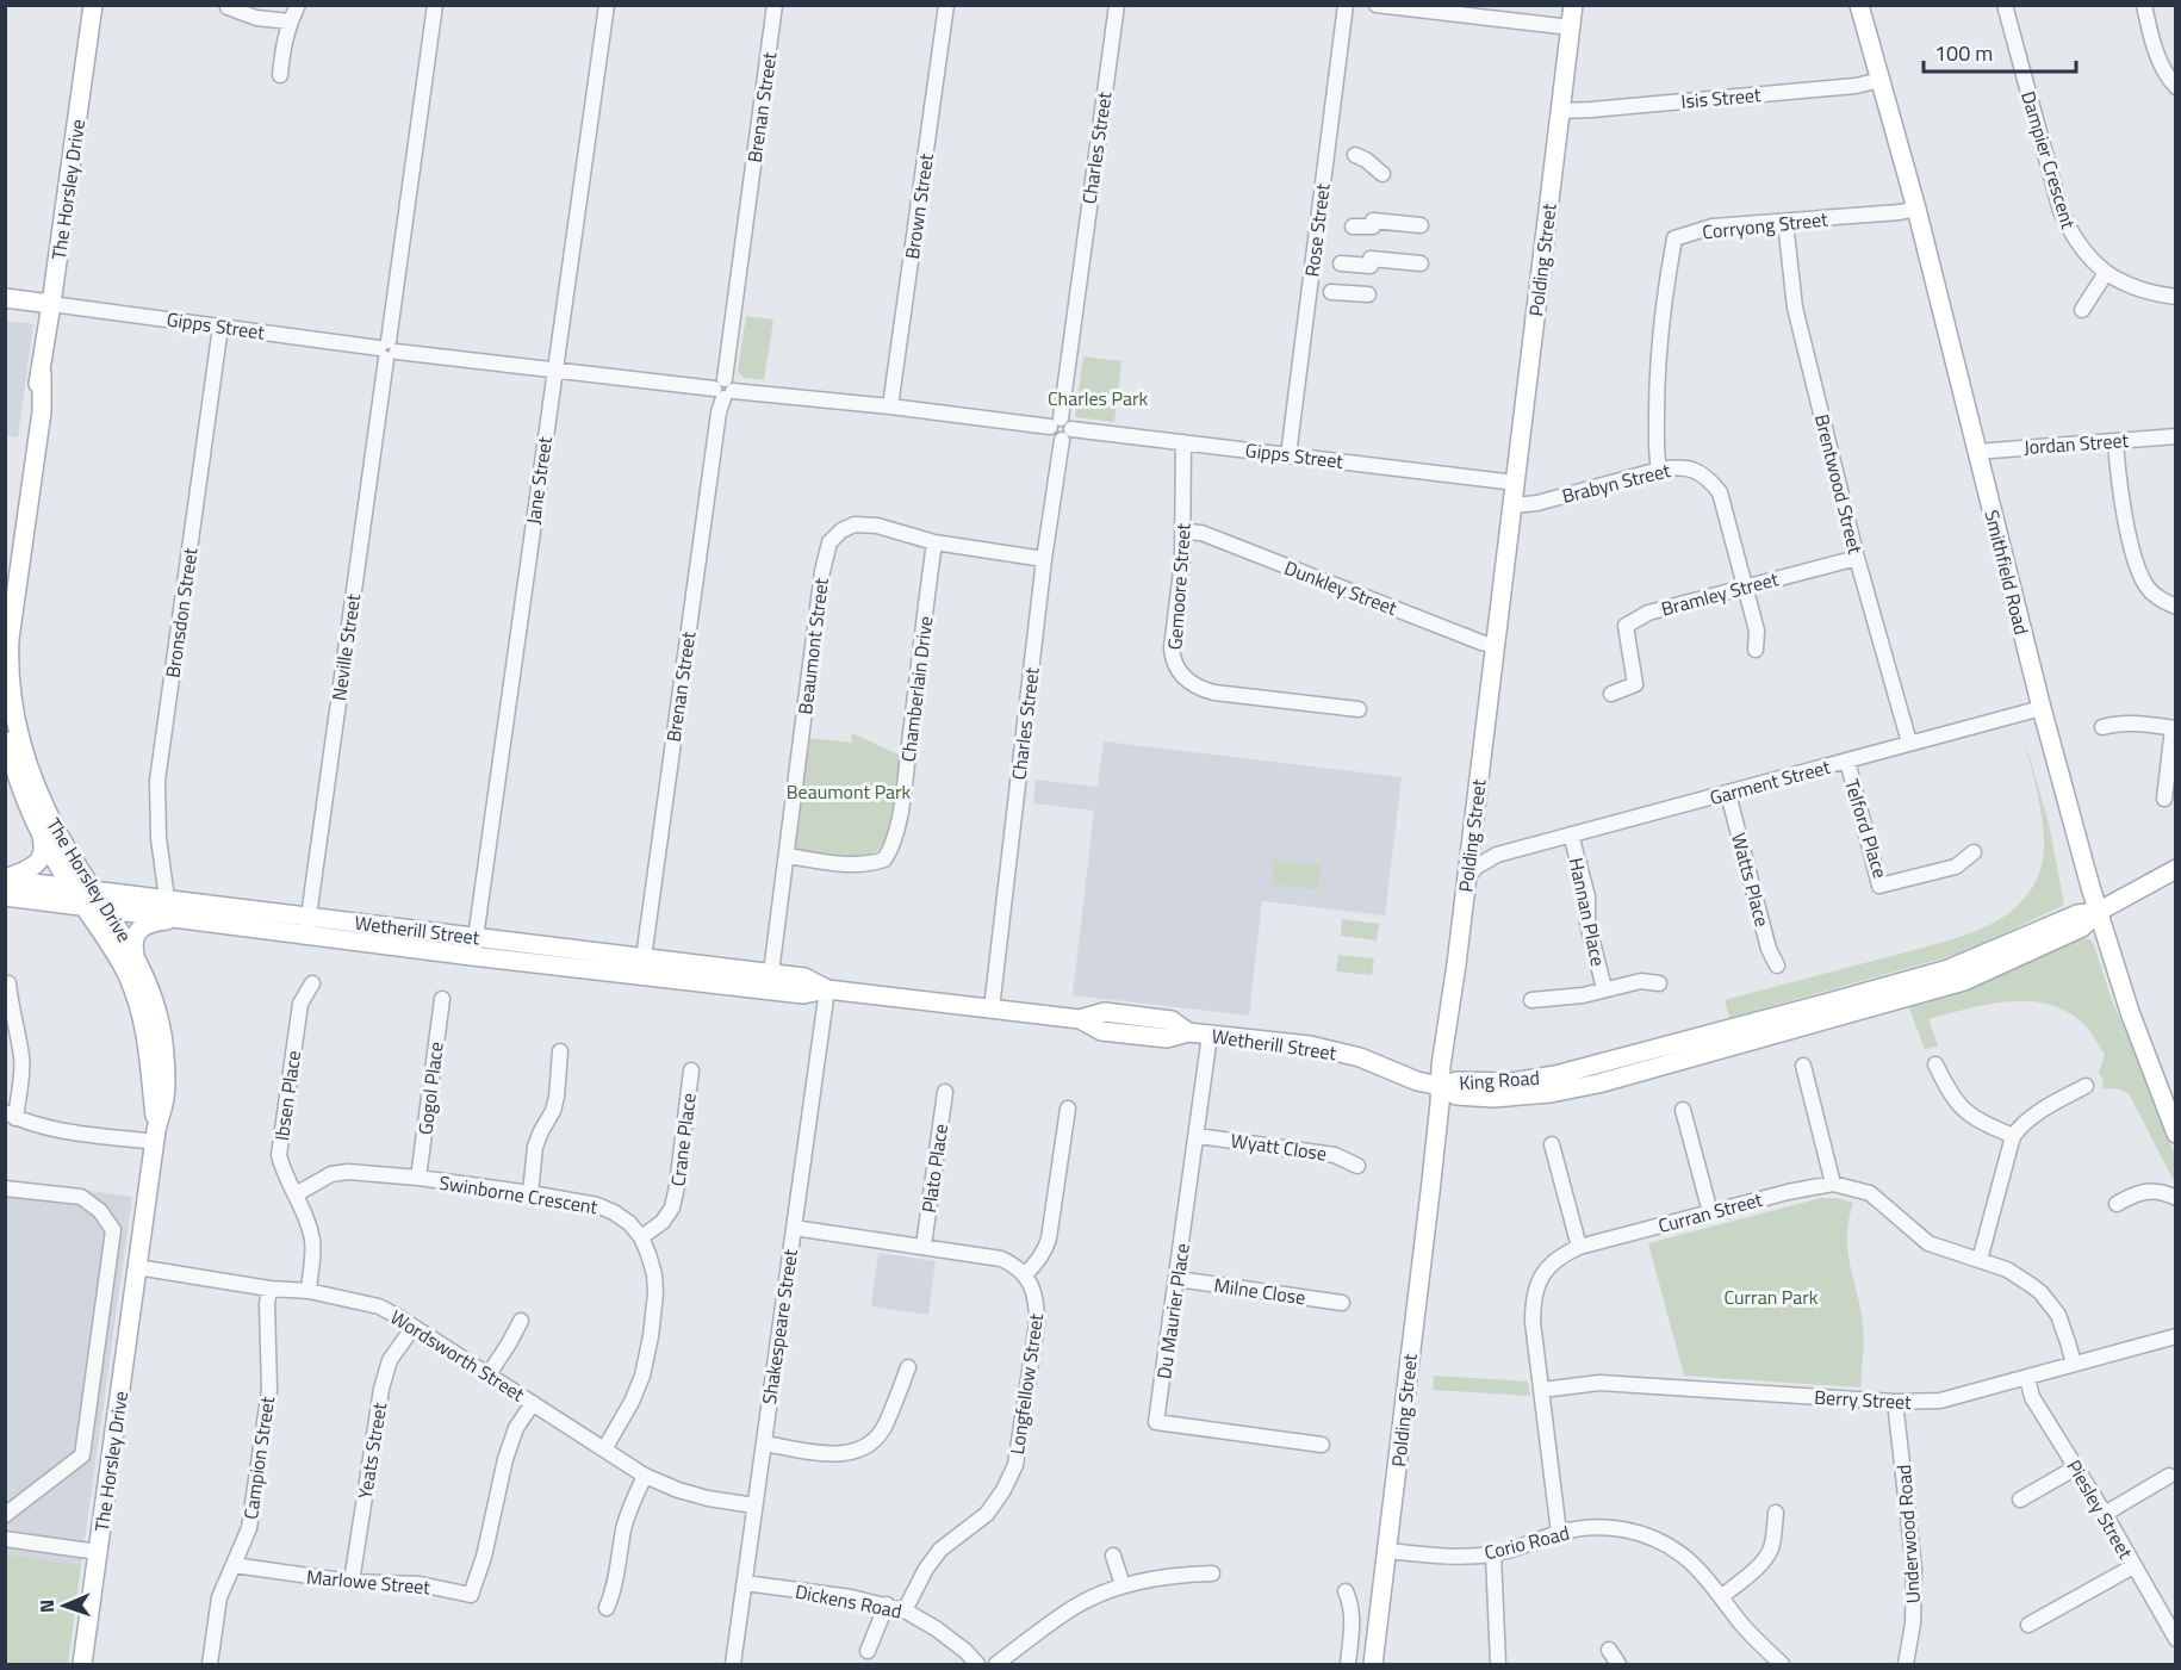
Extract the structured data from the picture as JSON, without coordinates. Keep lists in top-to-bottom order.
{
  "streets": {
    "main road": [
      "The Horsley Drive",
      "Polding Street",
      "Smithfield Road",
      "Wetherill Street",
      "King Road"
    ],
    "street": [
      "Isis Street",
      "Brenan Street",
      "Charles Street",
      "Dampier Crescent",
      "Brown Street",
      "Corryong Street",
      "Rose Street",
      "Gipps Street",
      "Jordan Street",
      "Jane Street",
      "Brabyn Street",
      "Brentwood Street",
      "Gemoore Street",
      "Dunkley Street",
      "Bramley Street",
      "Bronsdon Street",
      "Beaumont Street",
      "Neville Street",
      "Chamberlain Drive",
      "Garment Street",
      "Telford Place",
      "Watts Place",
      "Hannan Place",
      "Gogol Place",
      "Ibsen Place",
      "Crane Place",
      "Wyatt Close",
      "Plato Place",
      "Swinborne Crescent",
      "Curran Street",
      "Milne Close",
      "Du Maurier Place",
      "Shakespeare Street",
      "Wordsworth Street",
      "Longfellow Street",
      "Berry Street",
      "Yeats Street",
      "Campion Street",
      "Piesley Street",
      "Underwood Road",
      "Corio Road",
      "Marlowe Street",
      "Dickens Road"
    ]
  },
  "crossings": [
    ["Isis Street", "Polding Street"],
    ["Isis Street", "Smithfield Road"],
    ["Brenan Street", "Gipps Street"],
    ["Brenan Street", "Wetherill Street"],
    ["Charles Street", "Gipps Street"],
    ["Charles Street", "Beaumont Street"],
    ["Charles Street", "Wetherill Street"],
    ["The Horsley Drive", "Gipps Street"],
    ["The Horsley Drive", "Wetherill Street"],
    ["The Horsley Drive", "Wordsworth Street"],
    ["Brown Street", "Gipps Street"],
    ["Corryong Street", "Brabyn Street"],
    ["Corryong Street", "Brentwood Street"],
    ["Corryong Street", "Smithfield Road"],
    ["Rose Street", "Gipps Street"],
    ["Polding Street", "Gipps Street"],
    ["Polding Street", "Brabyn Street"],
    ["Polding Street", "Dunkley Street"],
    ["Polding Street", "Garment Street"],
    ["Polding Street", "Wetherill Street"],
    ["Polding Street", "King Road"],
    ["Polding Street", "Corio Road"],
    ["Gipps Street", "Jane Street"],
    ["Gipps Street", "Gemoore Street"],
    ["Gipps Street", "Bronsdon Street"],
    ["Gipps Street", "Neville Street"],
    ["Jordan Street", "Smithfield Road"],
    ["Jane Street", "Wetherill Street"],
    ["Brabyn Street", "Bramley Street"],
    ["Brentwood Street", "Bramley Street"],
    ["Brentwood Street", "Garment Street"],
    ["Smithfield Road", "Garment Street"],
    ["Smithfield Road", "King Road"],
    ["Gemoore Street", "Dunkley Street"],
    ["Bronsdon Street", "Wetherill Street"],
    ["Beaumont Street", "Chamberlain Drive"],
    ["Beaumont Street", "Wetherill Street"],
    ["Neville Street", "Wetherill Street"],
    ["Garment Street", "Telford Place"],
    ["Garment Street", "Watts Place"],
    ["Garment Street", "Hannan Place"],
    ["Wetherill Street", "King Road"],
    ["Wetherill Street", "Du Maurier Place"],
    ["Wetherill Street", "Shakespeare Street"],
    ["Gogol Place", "Swinborne Crescent"],
    ["Ibsen Place", "Swinborne Crescent"],
    ["Ibsen Place", "Wordsworth Street"],
    ["Crane Place", "Swinborne Crescent"],
    ["Wyatt Close", "Du Maurier Place"],
    ["Swinborne Crescent", "Wordsworth Street"],
    ["Curran Street", "Berry Street"],
    ["Curran Street", "Corio Road"],
    ["Milne Close", "Du Maurier Place"],
    ["Shakespeare Street", "Wordsworth Street"],
    ["Shakespeare Street", "Dickens Road"],
    ["Wordsworth Street", "Yeats Street"],
    ["Wordsworth Street", "Campion Street"],
    ["Wordsworth Street", "Marlowe Street"],
    ["Longfellow Street", "Dickens Road"],
    ["Berry Street", "Piesley Street"],
    ["Berry Street", "Underwood Road"],
    ["Yeats Street", "Marlowe Street"],
    ["Campion Street", "Marlowe Street"]
  ],
  "parks": ["Charles Park", "Beaumont Park", "Curran Park"],
  "scale_bar": "100 m",
  "north": "left"
}
